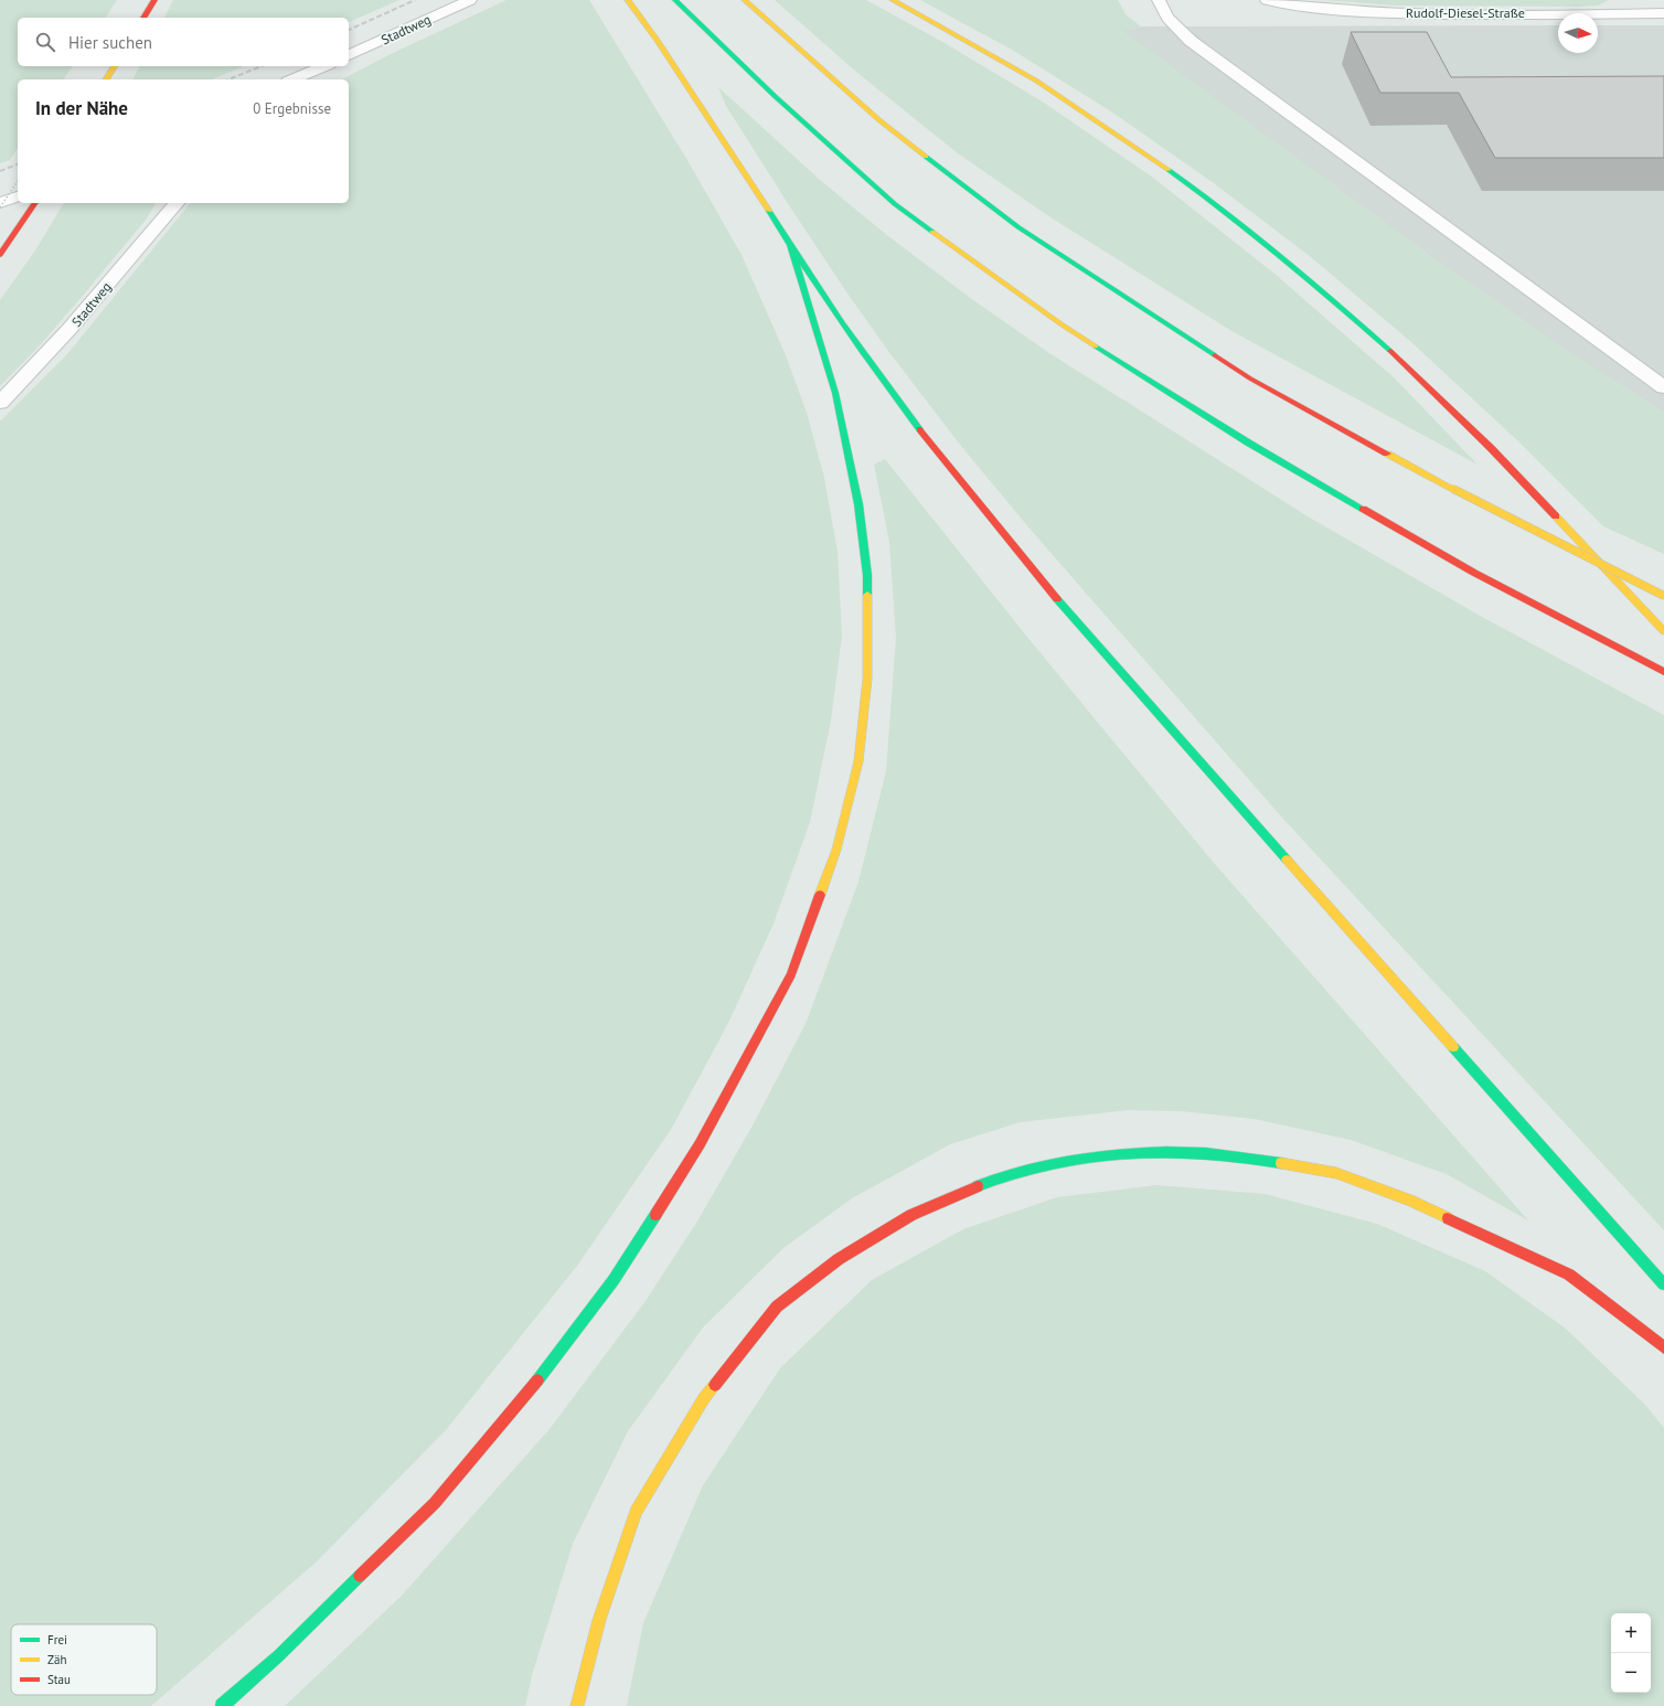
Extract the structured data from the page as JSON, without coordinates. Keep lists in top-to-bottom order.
{
  "streets": {
    "street": ["Rudolf-Diesel-Straße", "Stadtweg"]
  },
  "legend": ["Frei", "Zäh", "Stau"],
  "north": "right",
  "page": {
    "search": "Hier suchen",
    "heading": ["In der Nähe", "0 Ergebnisse"],
    "map_buttons": ["+", "−"]
  }
}
